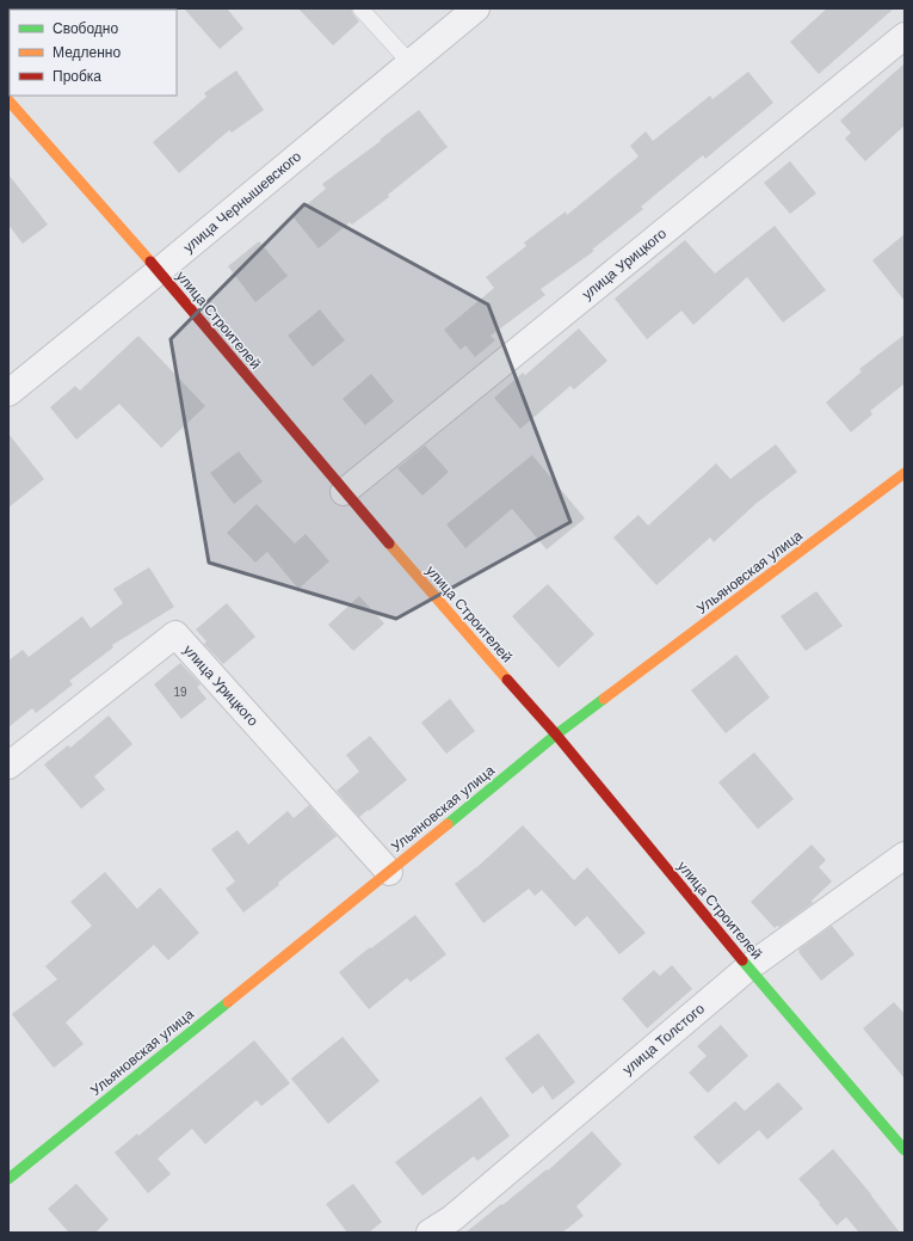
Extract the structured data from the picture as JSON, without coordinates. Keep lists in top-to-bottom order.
{
  "streets": {
    "street": [
      "улица Чернышевского",
      "улица Урицкого",
      "улица Строителей",
      "Ульяновская улица",
      "улица Толстого"
    ]
  },
  "crossings": [
    ["улица Чернышевского", "улица Строителей"],
    ["улица Урицкого", "улица Строителей"],
    ["улица Урицкого", "Ульяновская улица"],
    ["улица Строителей", "Ульяновская улица"],
    ["улица Строителей", "улица Толстого"]
  ],
  "house_numbers": ["19"],
  "legend": ["Свободно", "Медленно", "Пробка"]
}
